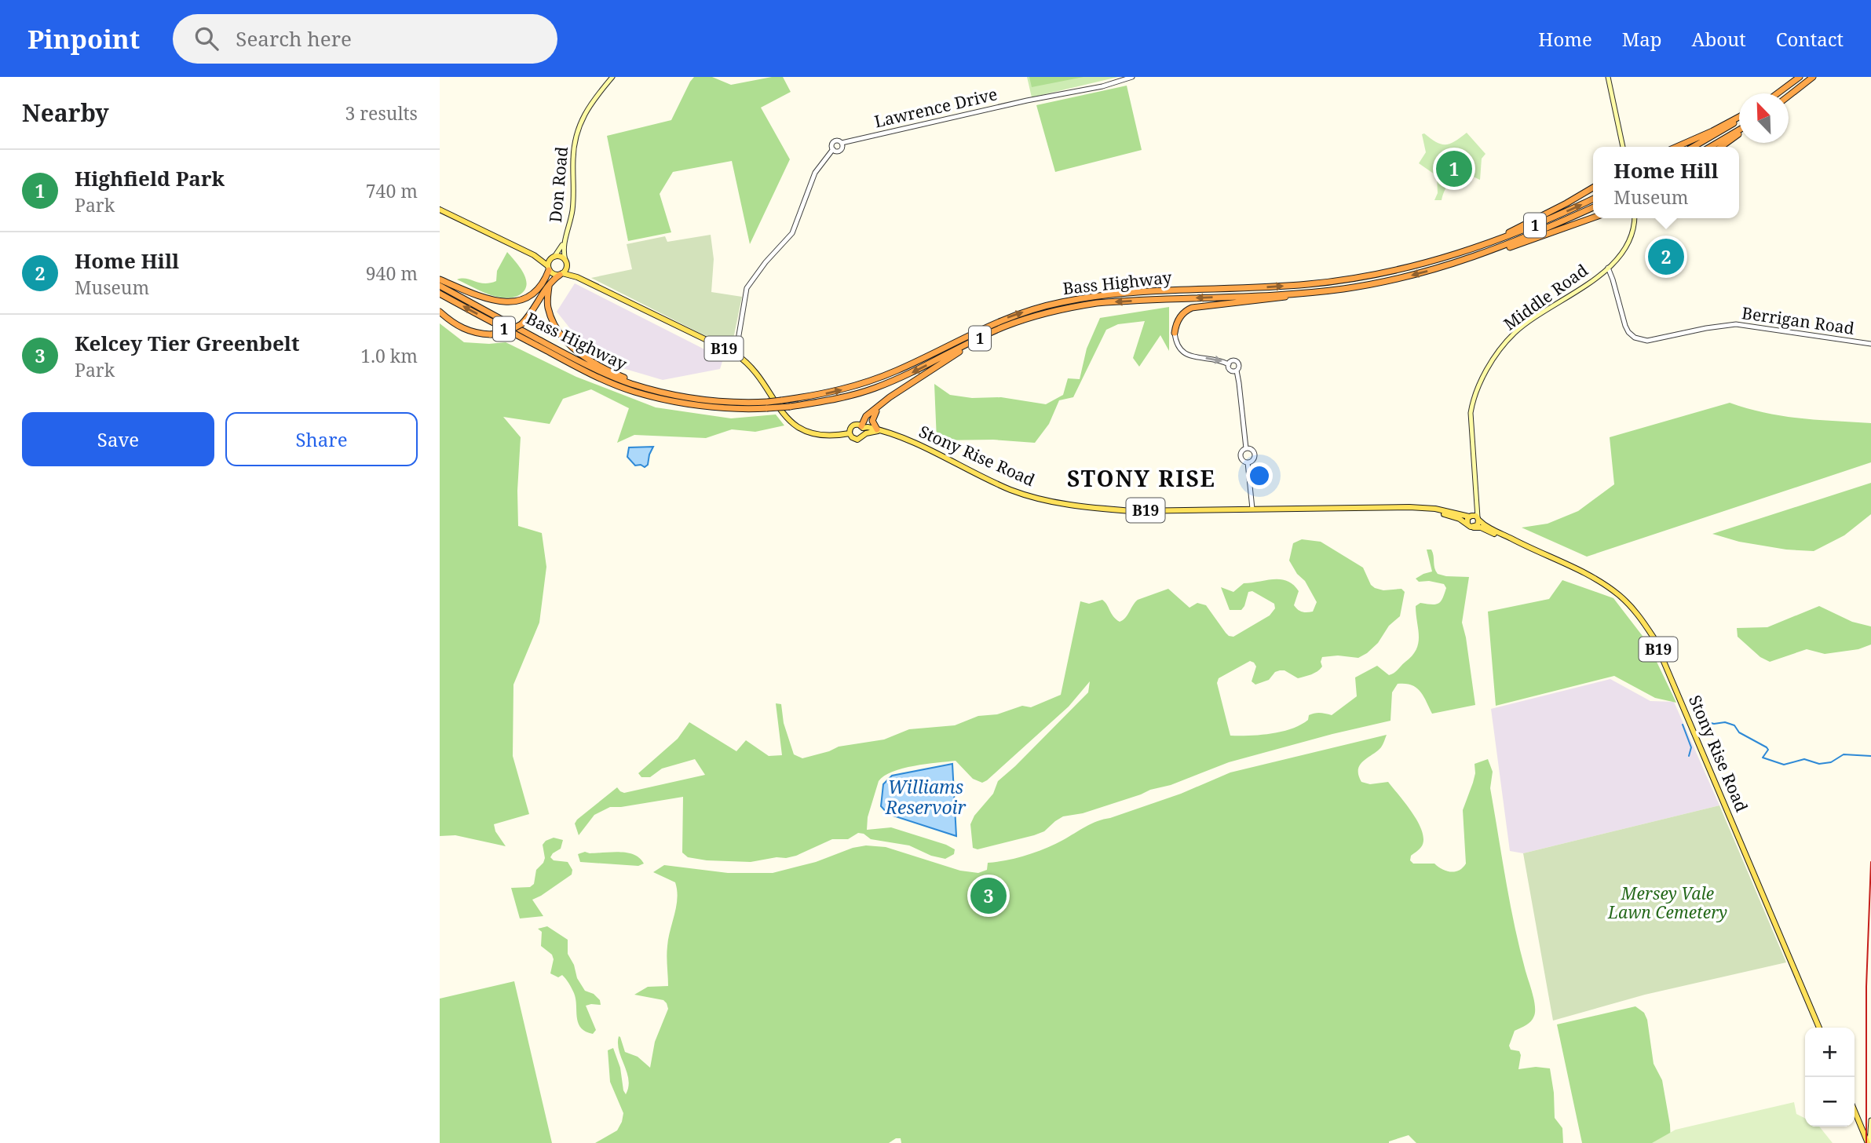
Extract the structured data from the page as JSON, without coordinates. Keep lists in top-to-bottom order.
{
  "streets": {
    "highway": ["1", "Bass Highway"],
    "main road": [
      "Don Road",
      "Middle Road",
      "B19",
      "Stony Rise Road"
    ],
    "street": ["Lawrence Drive", "Berrigan Road"]
  },
  "crossings": [
    ["Don Road", "B19"],
    ["Middle Road", "Berrigan Road"],
    ["Middle Road", "B19"],
    ["Middle Road", "Stony Rise Road"],
    ["B19", "Stony Rise Road"]
  ],
  "districts": ["STONY RISE"],
  "water": ["Williams Reservoir"],
  "parks": ["Mersey Vale Lawn Cemetery"],
  "north": "top left",
  "page": {
    "header": "Pinpoint",
    "search": "Search here",
    "nav": [
      "Home",
      "Map",
      "About",
      "Contact"
    ],
    "heading": ["Nearby", "3 results"],
    "popup": ["Home Hill", "Museum"],
    "pins": ["1", "2", "3"],
    "list": [
      {
        "mark": "1",
        "name": "Highfield Park",
        "note": "Park",
        "value": "740 m"
      },
      {
        "mark": "2",
        "name": "Home Hill",
        "note": "Museum",
        "value": "940 m"
      },
      {
        "mark": "3",
        "name": "Kelcey Tier Greenbelt",
        "note": "Park",
        "value": "1.0 km"
      }
    ],
    "buttons": ["Save", "Share"],
    "map_buttons": ["+", "−"]
  }
}
